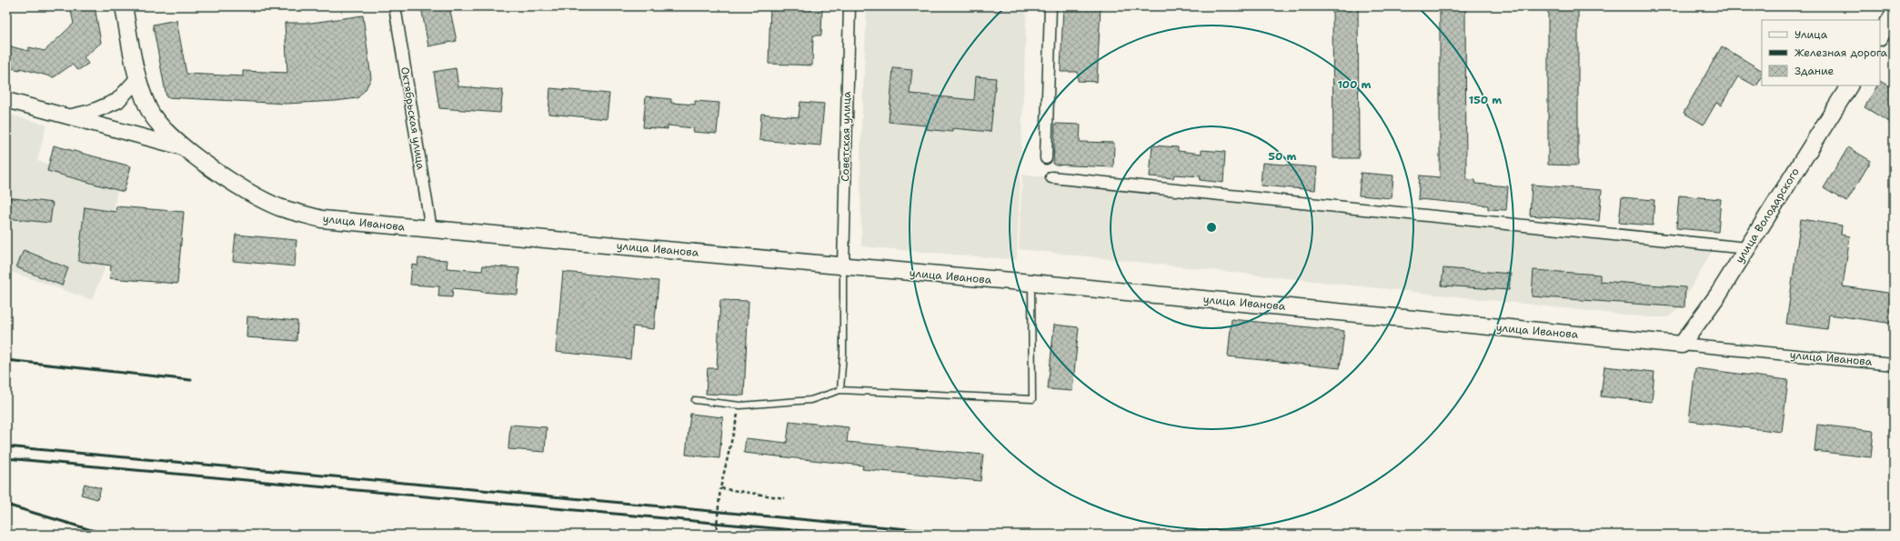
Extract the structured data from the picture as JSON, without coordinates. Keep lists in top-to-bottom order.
{
  "streets": {
    "main road": ["улица Володарского", "улица Иванова"],
    "street": ["Октябрьская улица", "Советская улица"]
  },
  "crossings": [
    ["Октябрьская улица", "улица Иванова"],
    ["Советская улица", "улица Иванова"],
    ["улица Володарского", "улица Иванова"]
  ],
  "legend": ["Улица", "Железная дорога", "Здание"],
  "rings": ["100 m", "150 m", "50 m"]
}
